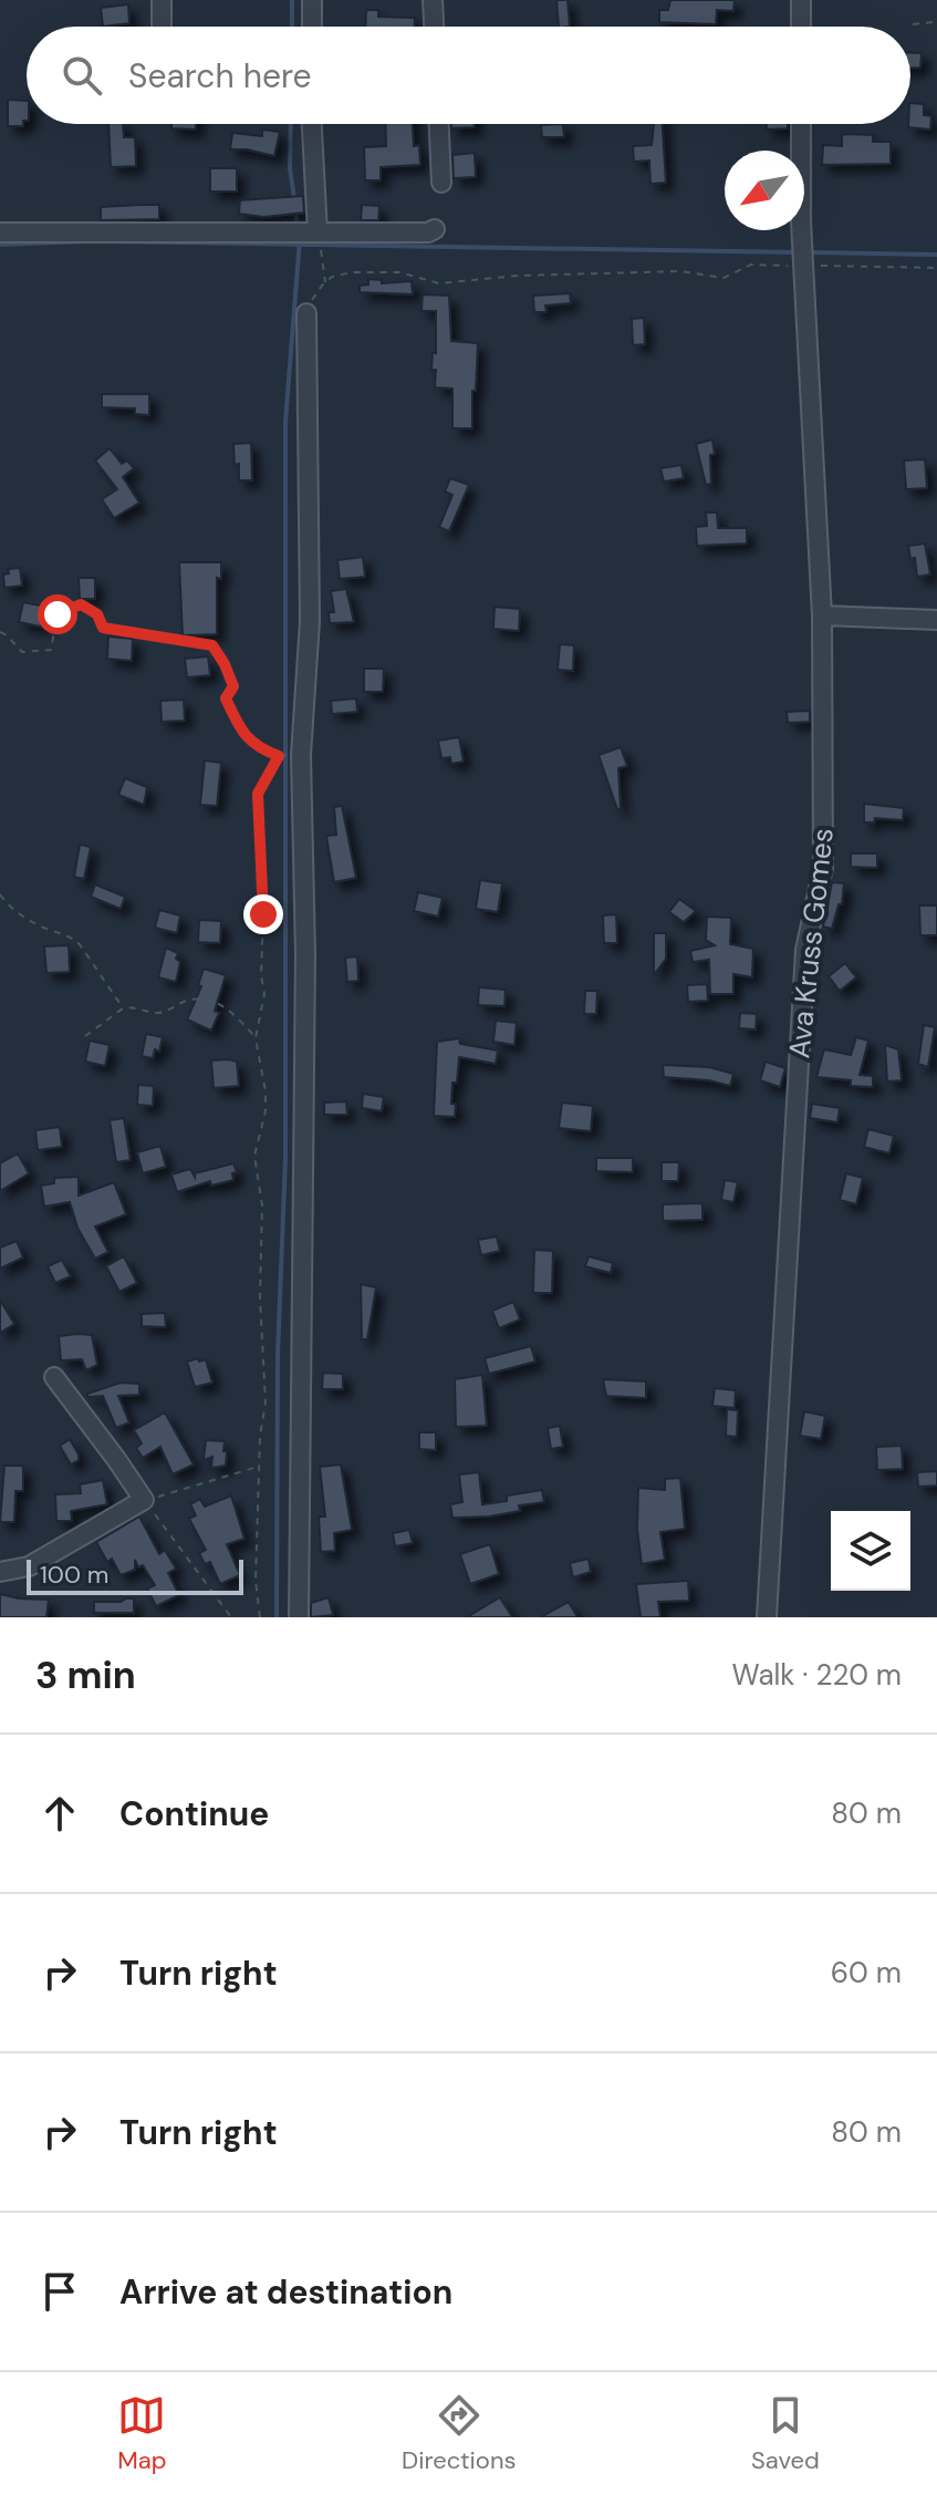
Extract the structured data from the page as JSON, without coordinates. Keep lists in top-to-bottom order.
{
  "streets": {
    "street": ["Ava Kruss Gomes"]
  },
  "scale_bar": "100 m",
  "north": "bottom left",
  "page": {
    "search": "Search here",
    "scale": "100 m",
    "heading": ["3 min", "Walk · 220 m"],
    "list": [
      ["Continue", "80 m"],
      ["Turn right", "60 m"],
      ["Turn right", "80 m"],
      "Arrive at destination"
    ],
    "nav": ["Map", "Directions", "Saved"]
  }
}
